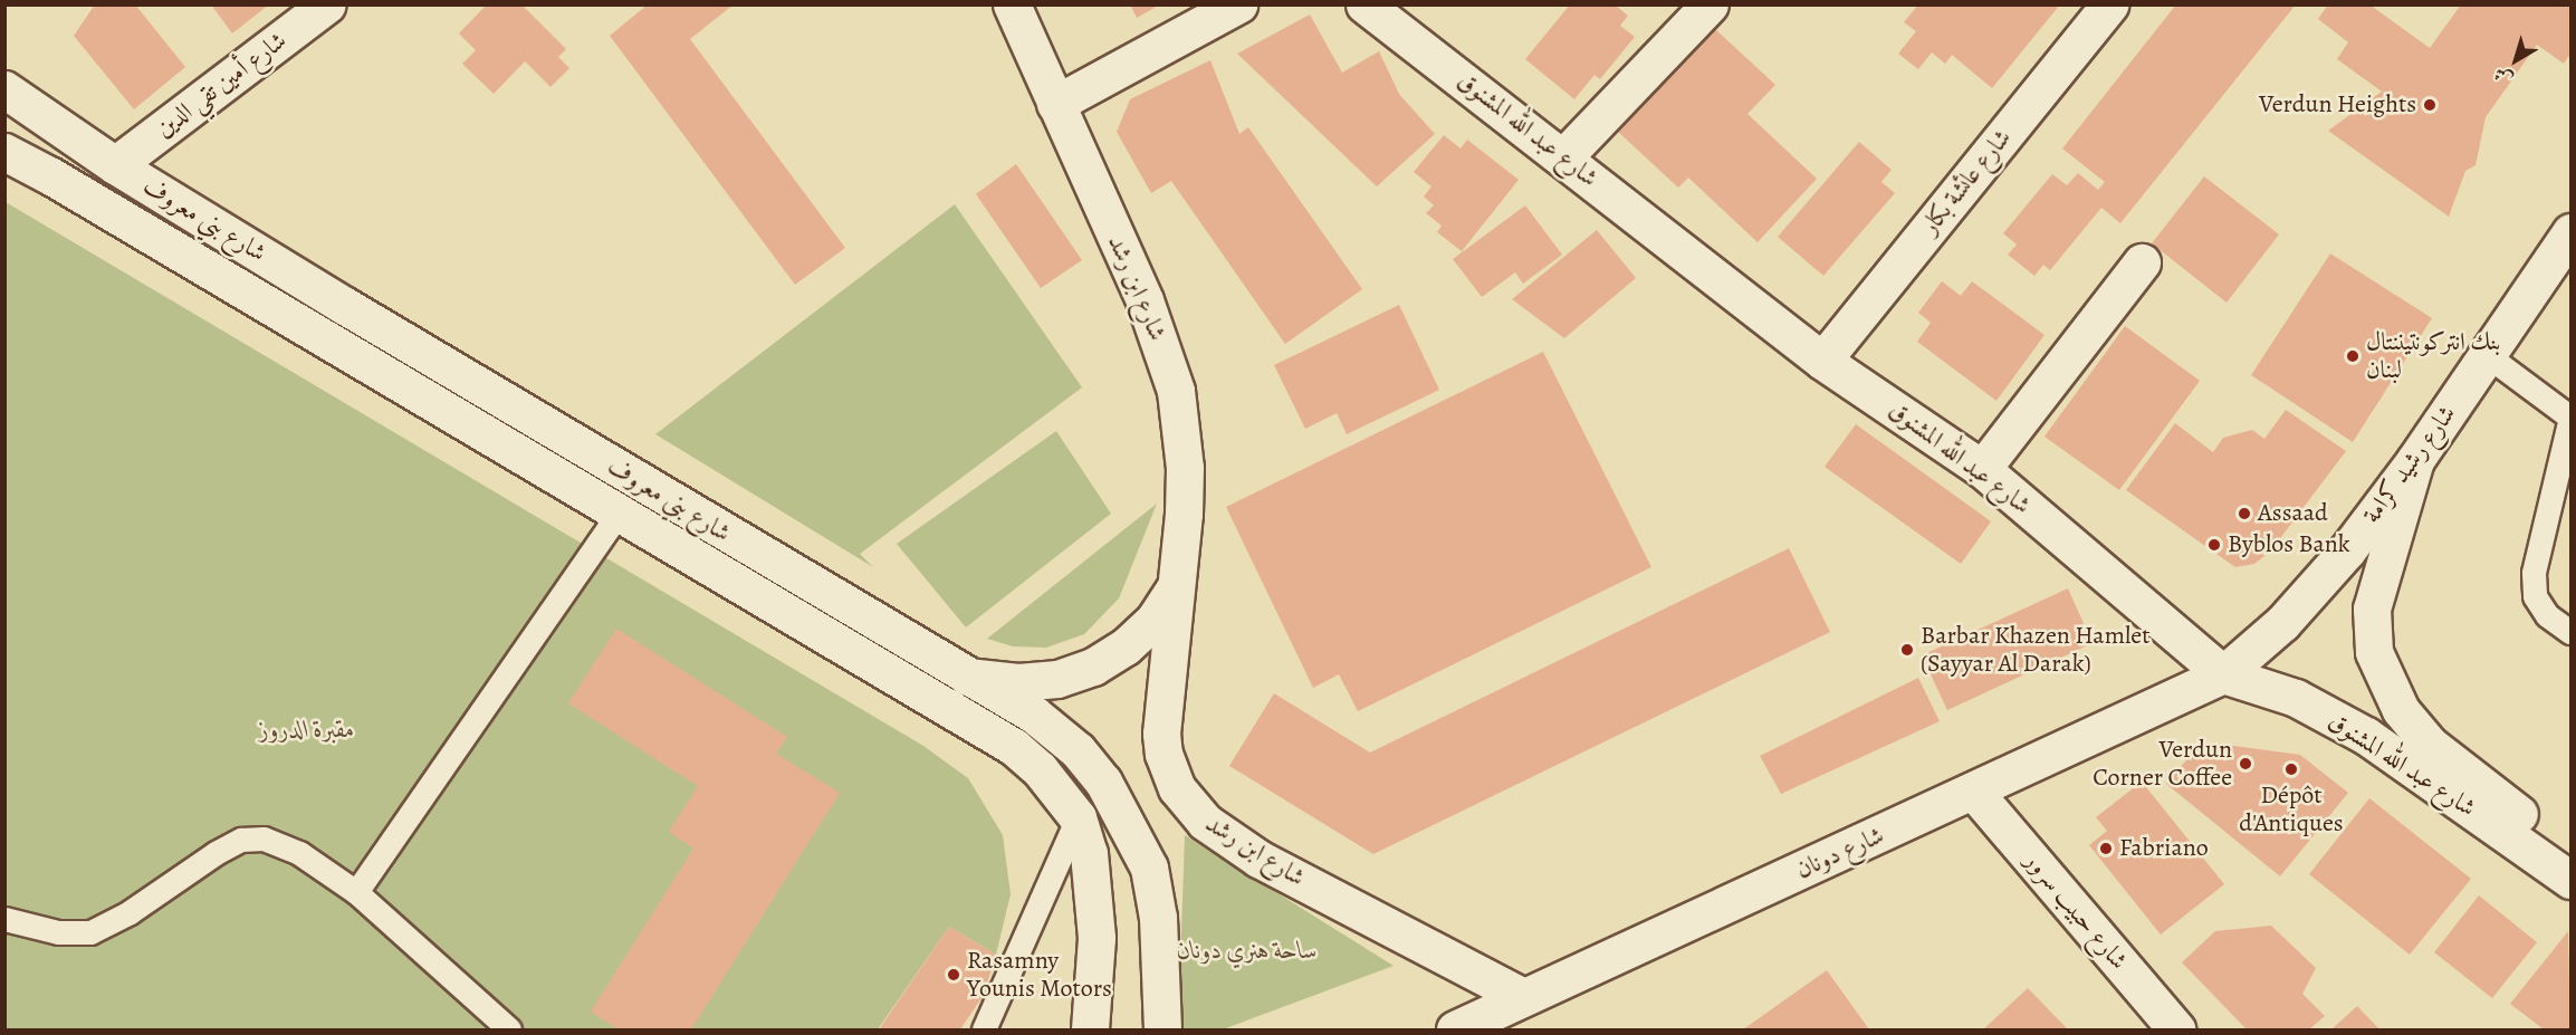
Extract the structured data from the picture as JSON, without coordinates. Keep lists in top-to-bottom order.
{
  "streets": {
    "street": [
      "شارع أمين تقي الدين",
      "شارع عبد الله المشنوق",
      "شارع عائشة بكار",
      "شارع بني معروف",
      "شارع ابن رشد",
      "شارع رشيد كرامة",
      "شارع دونان",
      "شارع حبيب سرور"
    ]
  },
  "crossings": [
    ["شارع أمين تقي الدين", "شارع بني معروف"],
    ["شارع عبد الله المشنوق", "شارع عائشة بكار"],
    ["شارع عبد الله المشنوق", "شارع رشيد كرامة"],
    ["شارع عبد الله المشنوق", "شارع دونان"],
    ["شارع بني معروف", "شارع ابن رشد"],
    ["شارع ابن رشد", "شارع دونان"],
    ["شارع رشيد كرامة", "شارع دونان"],
    ["شارع دونان", "شارع حبيب سرور"]
  ],
  "parks": ["مقبرة الدروز", "ساحة هنري دونان"],
  "places": [
    "Verdun Heights",
    "بنك انتركونتيننتال لبنان",
    "Assaad",
    "Byblos Bank",
    "Barbar Khazen Hamlet (Sayyar Al Darak)",
    "Verdun Corner Coffee",
    "Dépôt d'Antiques",
    "Fabriano",
    "Rasamny Younis Motors"
  ],
  "north": "bottom left"
}
